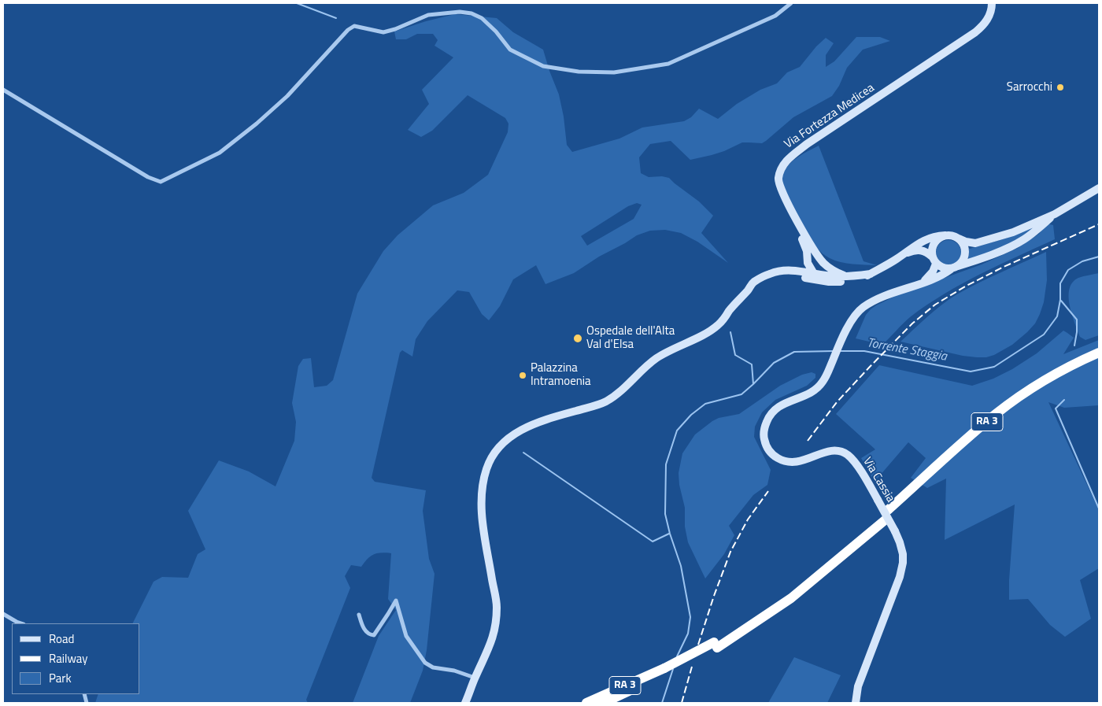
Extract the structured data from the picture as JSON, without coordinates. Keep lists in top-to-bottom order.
{
  "streets": {
    "highway": ["RA 3"],
    "main road": ["Via Fortezza Medicea", "Via Cassia"]
  },
  "water": ["Torrente Staggia"],
  "places": ["Sarrocchi", "Ospedale dell'Alta Val d'Elsa", "Palazzina Intramoenia"],
  "legend": ["Road", "Railway", "Park"]
}
